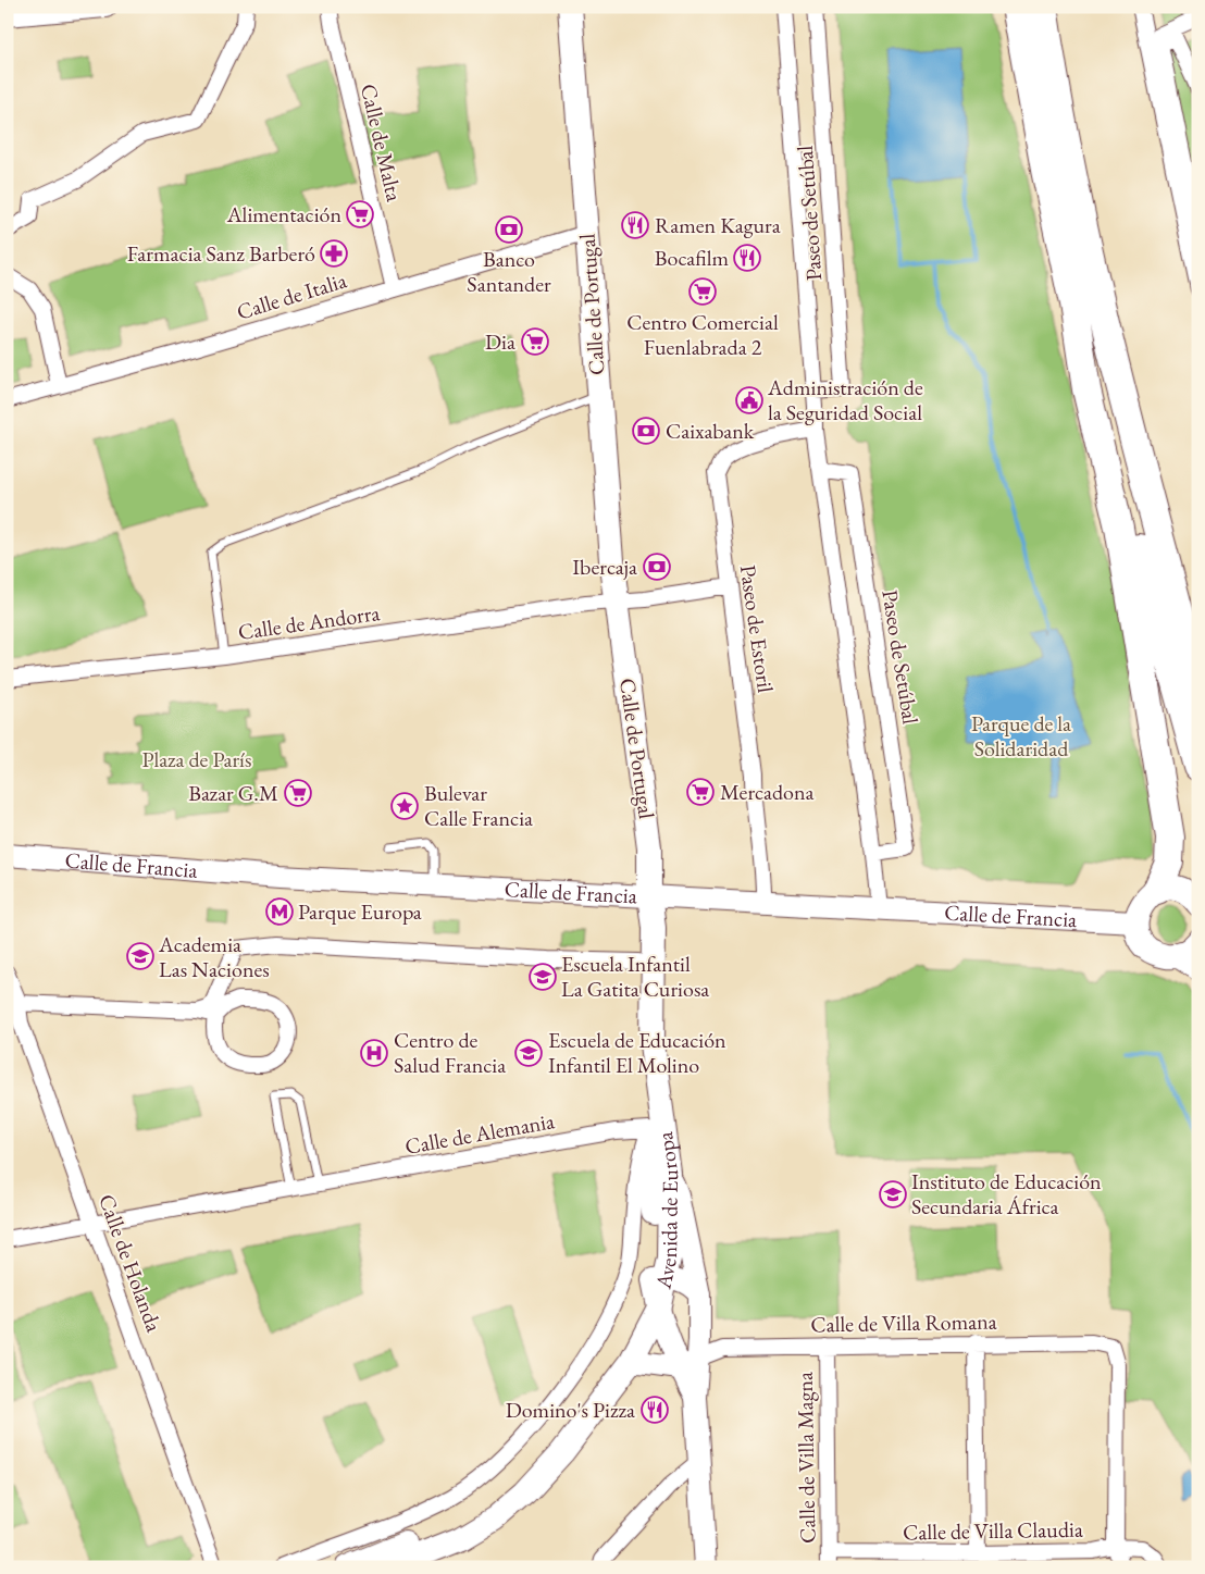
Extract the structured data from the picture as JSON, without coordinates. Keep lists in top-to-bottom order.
{
  "streets": {
    "main road": ["Calle de Portugal", "Calle de Francia", "Avenida de Europa"],
    "street": [
      "Calle de Malta",
      "Paseo de Setúbal",
      "Calle de Italia",
      "Calle de Andorra",
      "Paseo de Estoril",
      "Calle de Alemania",
      "Calle de Holanda",
      "Calle de Villa Romana",
      "Calle de Villa Magna",
      "Calle de Villa Claudia"
    ]
  },
  "crossings": [
    ["Calle de Malta", "Calle de Italia"],
    ["Paseo de Setúbal", "Paseo de Estoril"],
    ["Paseo de Setúbal", "Calle de Francia"],
    ["Calle de Italia", "Calle de Portugal"],
    ["Calle de Portugal", "Calle de Andorra"],
    ["Calle de Portugal", "Calle de Francia"],
    ["Calle de Portugal", "Avenida de Europa"],
    ["Paseo de Estoril", "Calle de Francia"],
    ["Calle de Francia", "Avenida de Europa"],
    ["Calle de Alemania", "Avenida de Europa"],
    ["Calle de Alemania", "Calle de Holanda"],
    ["Calle de Villa Romana", "Calle de Villa Magna"],
    ["Calle de Villa Romana", "Calle de Villa Claudia"],
    ["Calle de Villa Magna", "Calle de Villa Claudia"]
  ],
  "parks": ["Parque de la Solidaridad", "Plaza de París"],
  "places": {
    "supermarket": [
      "Alimentación",
      "Centro Comercial Fuenlabrada 2",
      "Dia",
      "Mercadona",
      "Bazar G.M"
    ],
    "restaurant": ["Ramen Kagura", "Bocafilm", "Domino's Pizza"],
    "bank": ["Banco Santander", "Caixabank", "Ibercaja"],
    "pharmacy": ["Farmacia Sanz Barberó"],
    "public building": ["Administración de la Seguridad Social"],
    "place": ["Bulevar Calle Francia"],
    "metro station": ["Parque Europa"],
    "school or university": [
      "Academia Las Naciones",
      "Escuela Infantil La Gatita Curiosa",
      "Escuela de Educación Infantil El Molino",
      "Instituto de Educación Secundaria África"
    ],
    "hospital": ["Centro de Salud Francia"]
  }
}
